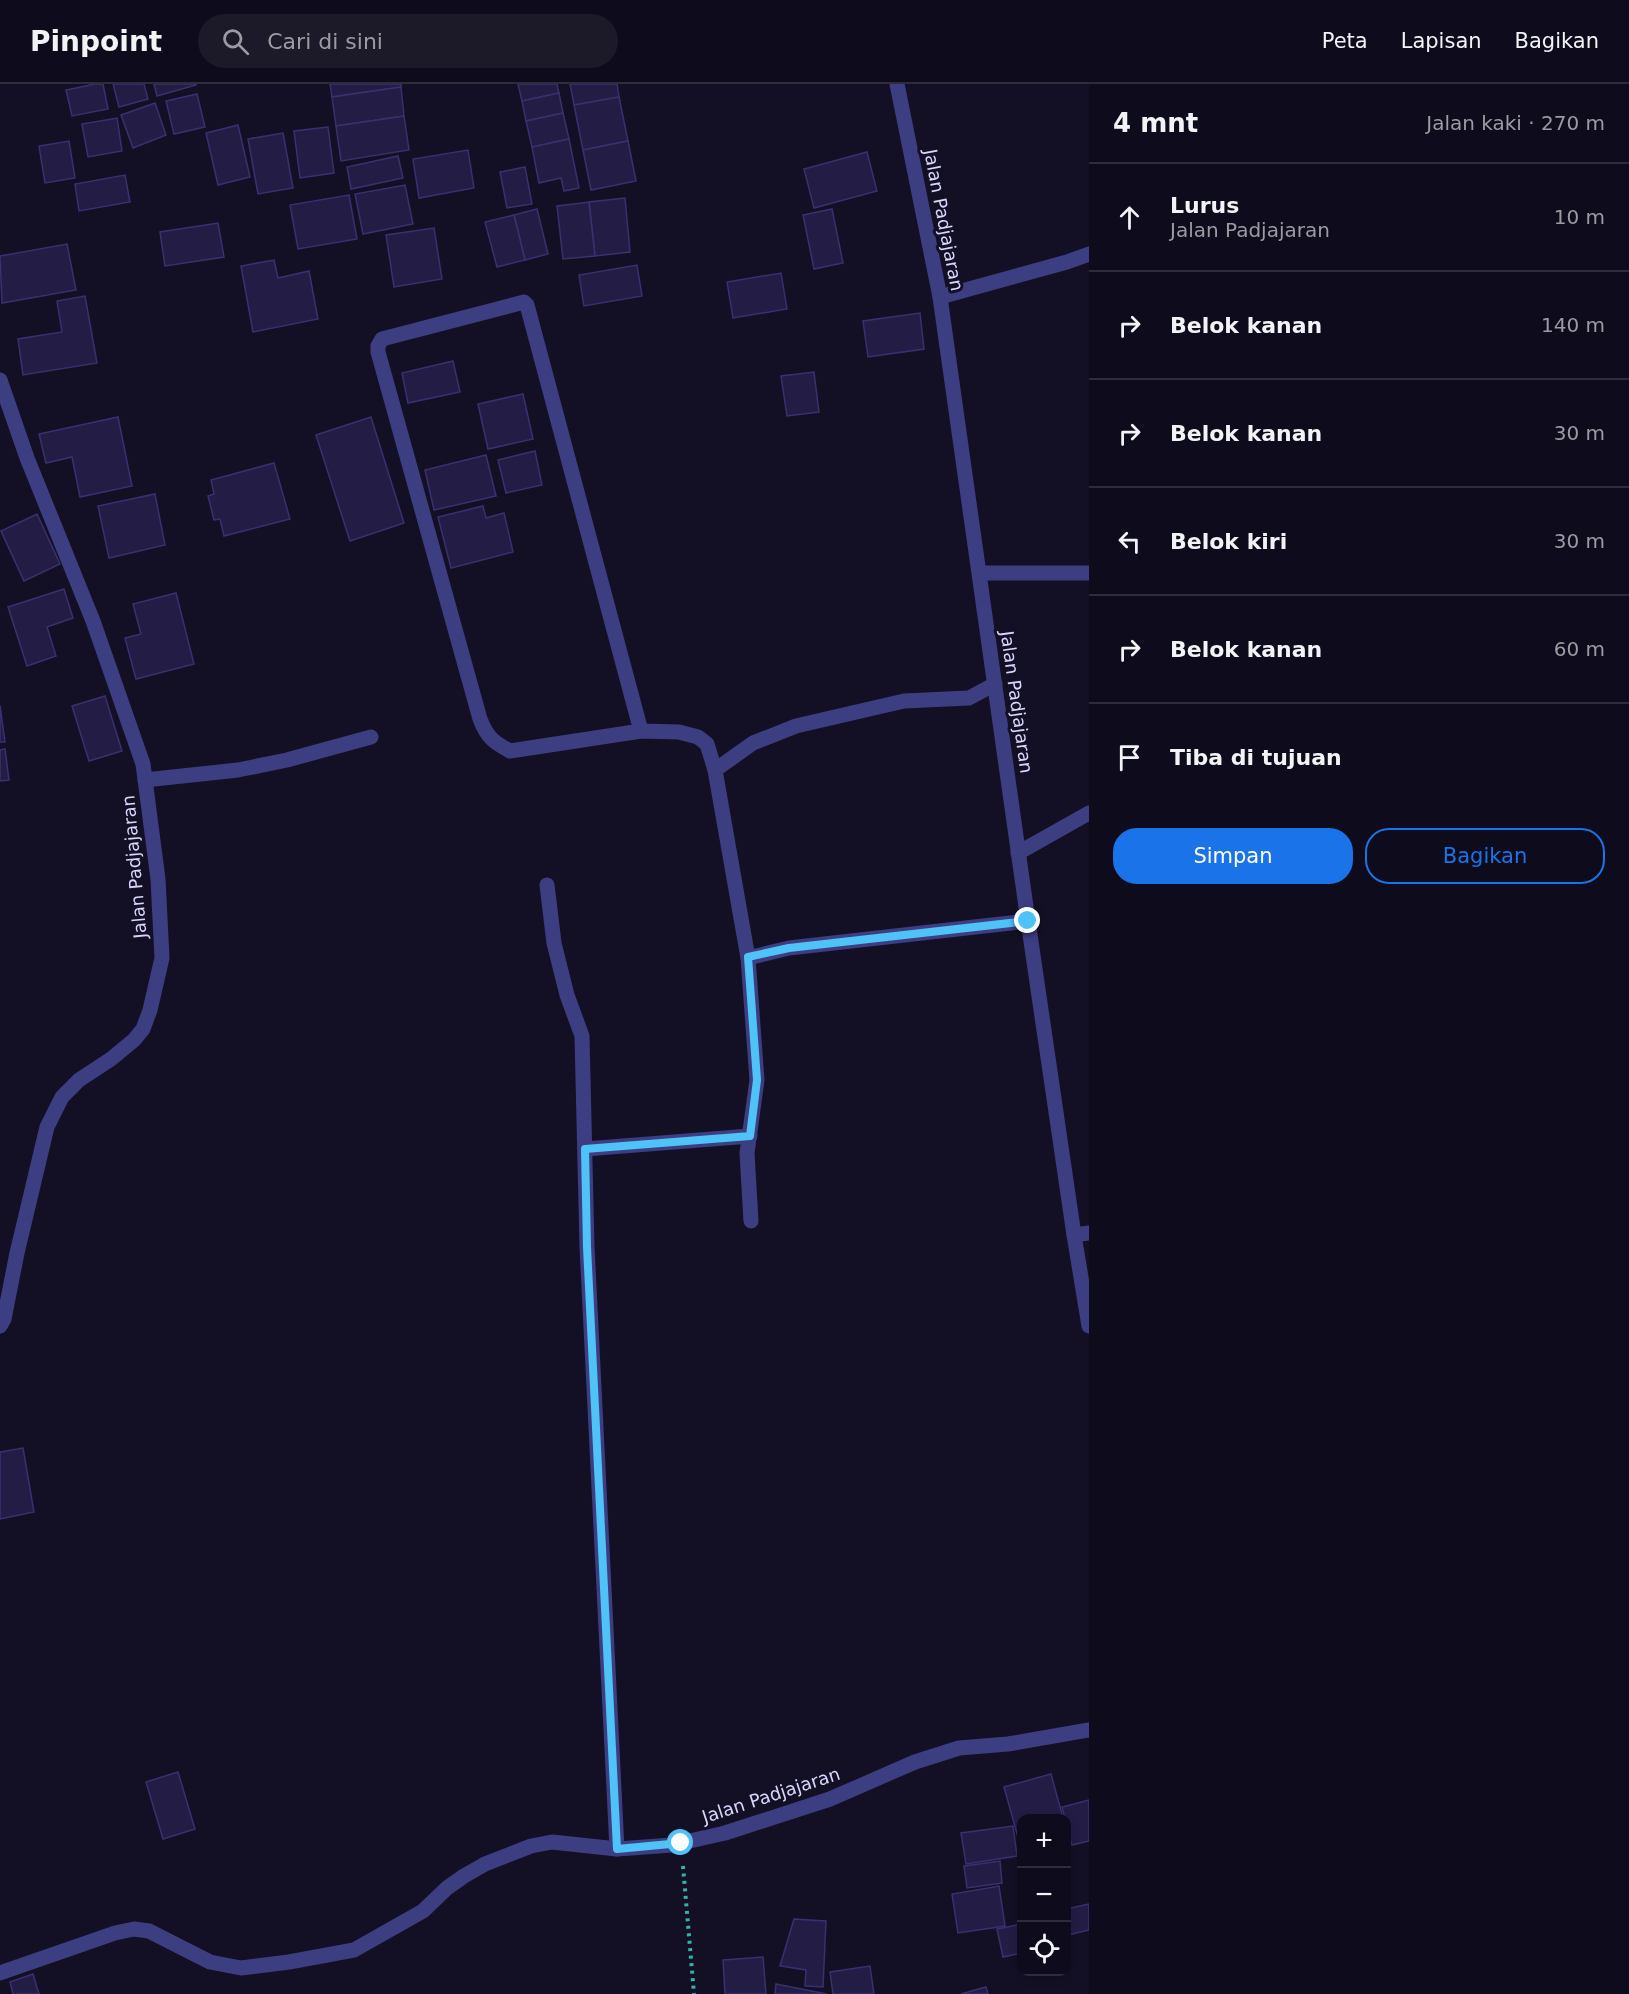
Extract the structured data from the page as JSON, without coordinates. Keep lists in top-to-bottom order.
{
  "streets": {
    "street": ["Jalan Padjajaran"]
  },
  "page": {
    "header": "Pinpoint",
    "search": "Cari di sini",
    "nav": ["Peta", "Lapisan", "Bagikan"],
    "heading": ["4 mnt", "Jalan kaki · 270 m"],
    "list": [
      ["Lurus", "Jalan Padjajaran", "10 m"],
      ["Belok kanan", "140 m"],
      ["Belok kanan", "30 m"],
      ["Belok kiri", "30 m"],
      ["Belok kanan", "60 m"],
      "Tiba di tujuan"
    ],
    "buttons": ["Simpan", "Bagikan"],
    "map_buttons": ["+", "−"]
  }
}
